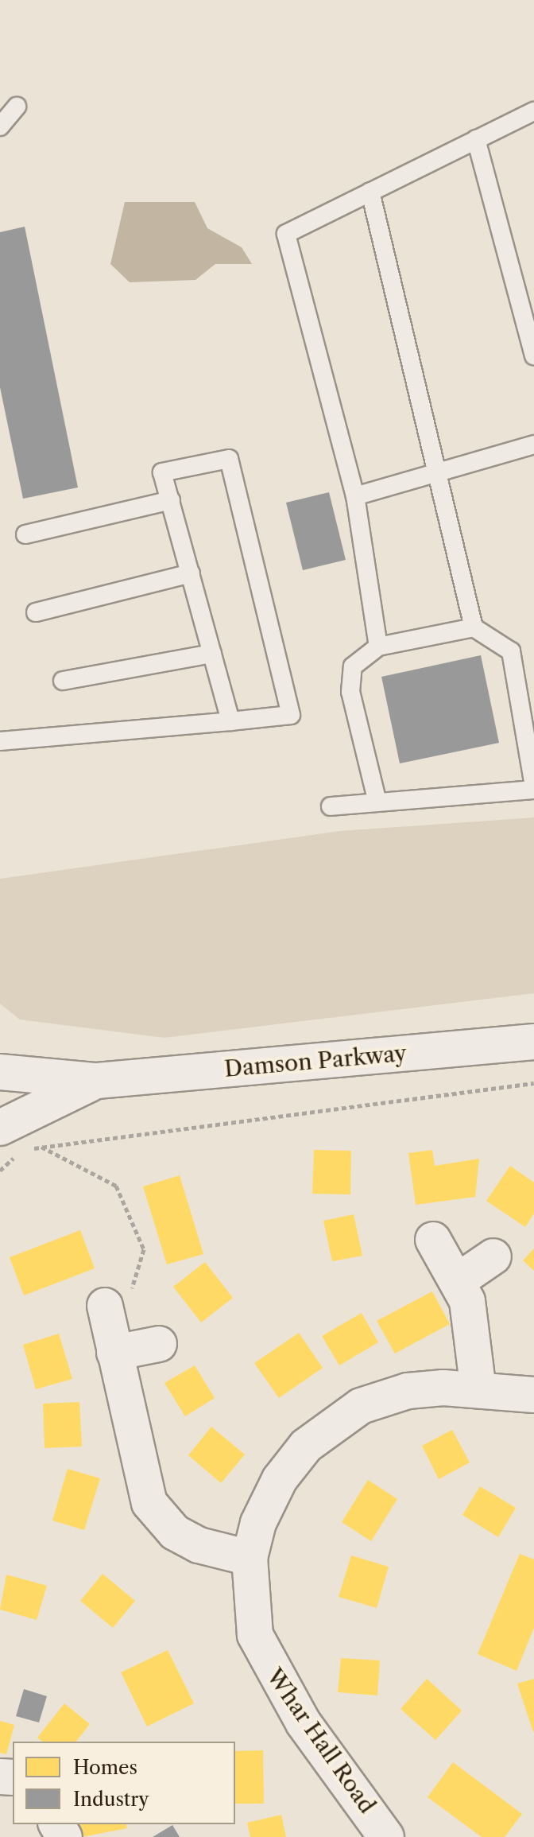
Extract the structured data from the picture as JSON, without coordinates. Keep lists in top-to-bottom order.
{
  "streets": {
    "street": ["Damson Parkway", "Whar Hall Road"]
  },
  "legend": ["Homes", "Industry"]
}
